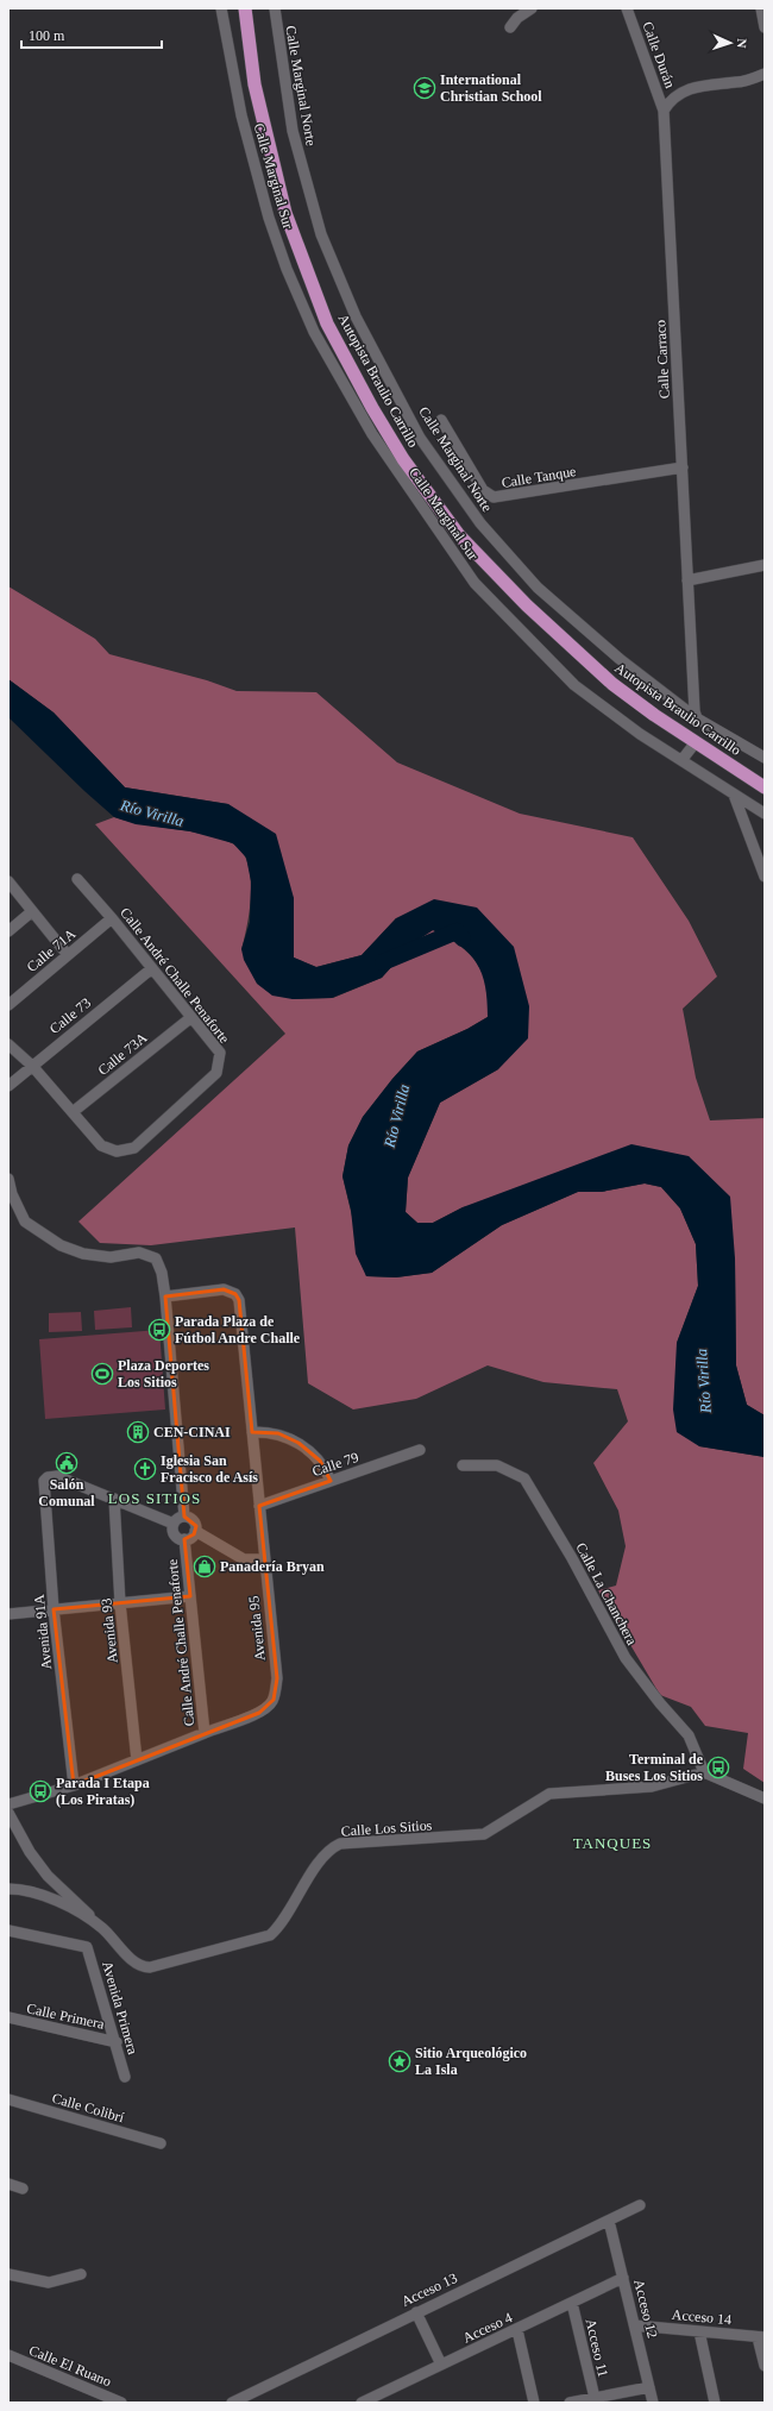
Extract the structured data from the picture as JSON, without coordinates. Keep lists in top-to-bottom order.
{
  "streets": {
    "highway": ["Autopista Braulio Carrillo"],
    "street": [
      "Calle Durán",
      "Calle Marginal Norte",
      "Calle Marginal Sur",
      "Calle Carraco",
      "Calle Tanque",
      "Calle 71A",
      "Calle André Challe Penaforte",
      "Calle 73",
      "Calle 73A",
      "Calle 79",
      "Calle La Chanchera",
      "Avenida 95",
      "Avenida 93",
      "Avenida 91A",
      "Calle Los Sitios",
      "Avenida Primera",
      "Calle Primera",
      "Calle Colibrí",
      "Acceso 13",
      "Acceso 12",
      "Acceso 14",
      "Acceso 4",
      "Acceso 11",
      "Calle El Ruano"
    ]
  },
  "crossings": [
    ["Calle Durán", "Calle Carraco"],
    ["Calle Marginal Norte", "Calle Carraco"],
    ["Calle Marginal Sur", "Autopista Braulio Carrillo"],
    ["Calle Carraco", "Calle Tanque"],
    ["Calle 71A", "Calle André Challe Penaforte"],
    ["Calle André Challe Penaforte", "Calle 73"],
    ["Calle André Challe Penaforte", "Calle 73A"],
    ["Calle André Challe Penaforte", "Avenida 95"],
    ["Calle André Challe Penaforte", "Avenida 93"],
    ["Calle André Challe Penaforte", "Avenida 91A"],
    ["Calle 79", "Avenida 95"],
    ["Calle La Chanchera", "Calle Los Sitios"],
    ["Avenida 93", "Avenida 91A"],
    ["Avenida Primera", "Calle Primera"],
    ["Acceso 13", "Acceso 12"],
    ["Acceso 12", "Acceso 14"],
    ["Acceso 12", "Acceso 4"],
    ["Acceso 4", "Acceso 11"]
  ],
  "districts": ["LOS SITIOS", "TANQUES"],
  "water": ["Río Virilla"],
  "places": {
    "school or university": ["International Christian School"],
    "bus stop": ["Parada Plaza de Fútbol Andre Challe", "Terminal de Buses Los Sitios", "Parada I Etapa (Los Piratas)"],
    "sports": ["Plaza Deportes Los Sitios"],
    "building": ["CEN-CINAI"],
    "public building": ["Salón Comunal"],
    "church": ["Iglesia San Fracisco de Asís"],
    "shop": ["Panadería Bryan"],
    "place": ["Sitio Arqueológico La Isla"]
  },
  "scale_bar": "100 m",
  "north": "right"
}
